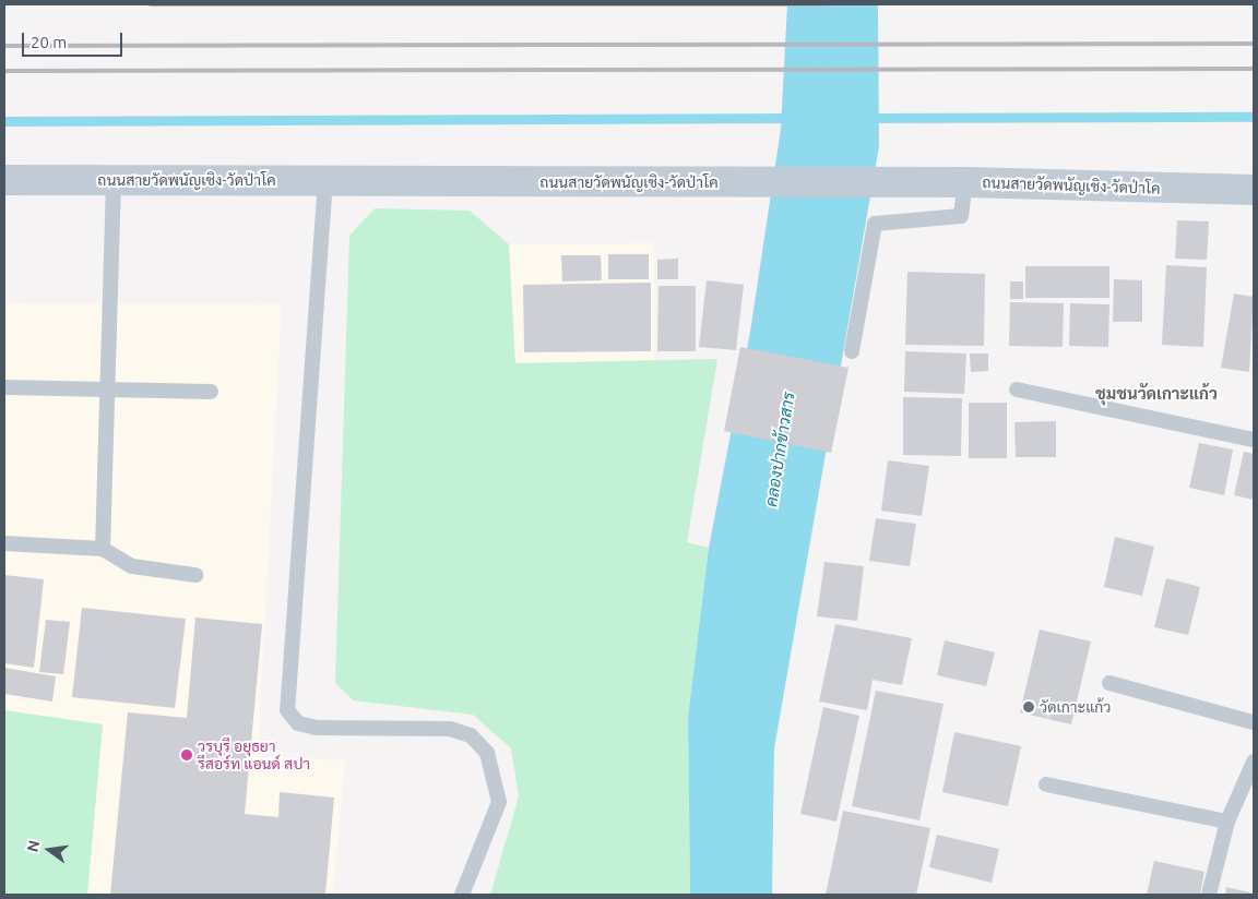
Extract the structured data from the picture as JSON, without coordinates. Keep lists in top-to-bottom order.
{
  "streets": {
    "main road": ["ถนนสายวัดพนัญเชิง-วัดป่าโค"]
  },
  "districts": ["ชุมชนวัดเกาะแก้ว"],
  "water": ["คลองปากข้าวสาร"],
  "places": ["วัดเกาะแก้ว", "วรบุรี อยุธยา รีสอร์ท แอนด์ สปา"],
  "scale_bar": "20 m",
  "north": "left"
}
